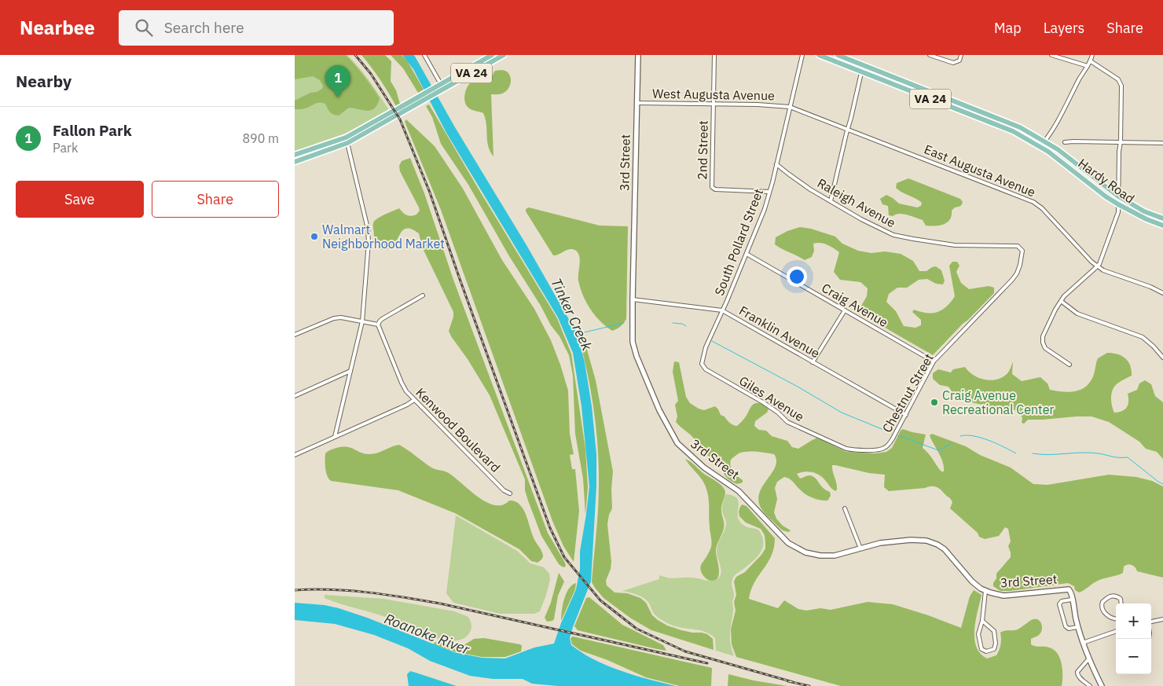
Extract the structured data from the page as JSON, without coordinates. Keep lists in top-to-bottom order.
{
  "streets": {
    "main road": ["VA 24", "Hardy Road"],
    "street": [
      "West Augusta Avenue",
      "2nd Street",
      "3rd Street",
      "East Augusta Avenue",
      "Raleigh Avenue",
      "South Pollard Street",
      "Craig Avenue",
      "Franklin Avenue",
      "Chestnut Street",
      "Giles Avenue",
      "Kenwood Boulevard"
    ]
  },
  "crossings": [
    ["VA 24", "Hardy Road"],
    ["West Augusta Avenue", "2nd Street"],
    ["West Augusta Avenue", "3rd Street"],
    ["West Augusta Avenue", "East Augusta Avenue"],
    ["West Augusta Avenue", "South Pollard Street"],
    ["2nd Street", "South Pollard Street"],
    ["3rd Street", "Franklin Avenue"],
    ["East Augusta Avenue", "South Pollard Street"],
    ["Raleigh Avenue", "South Pollard Street"],
    ["Raleigh Avenue", "Chestnut Street"],
    ["South Pollard Street", "Craig Avenue"],
    ["South Pollard Street", "Franklin Avenue"],
    ["South Pollard Street", "Giles Avenue"],
    ["Craig Avenue", "Chestnut Street"],
    ["Franklin Avenue", "Chestnut Street"],
    ["Chestnut Street", "Giles Avenue"]
  ],
  "water": ["Tinker Creek", "Roanoke River"],
  "places": ["Walmart Neighborhood Market", "Craig Avenue Recreational Center"],
  "page": {
    "header": "Nearbee",
    "search": "Search here",
    "nav": ["Map", "Layers", "Share"],
    "heading": "Nearby",
    "pins": "1",
    "list": [
      {
        "mark": "1",
        "name": "Fallon Park",
        "note": "Park",
        "value": "890 m"
      }
    ],
    "buttons": ["Save", "Share"],
    "map_buttons": ["+", "−"]
  }
}
